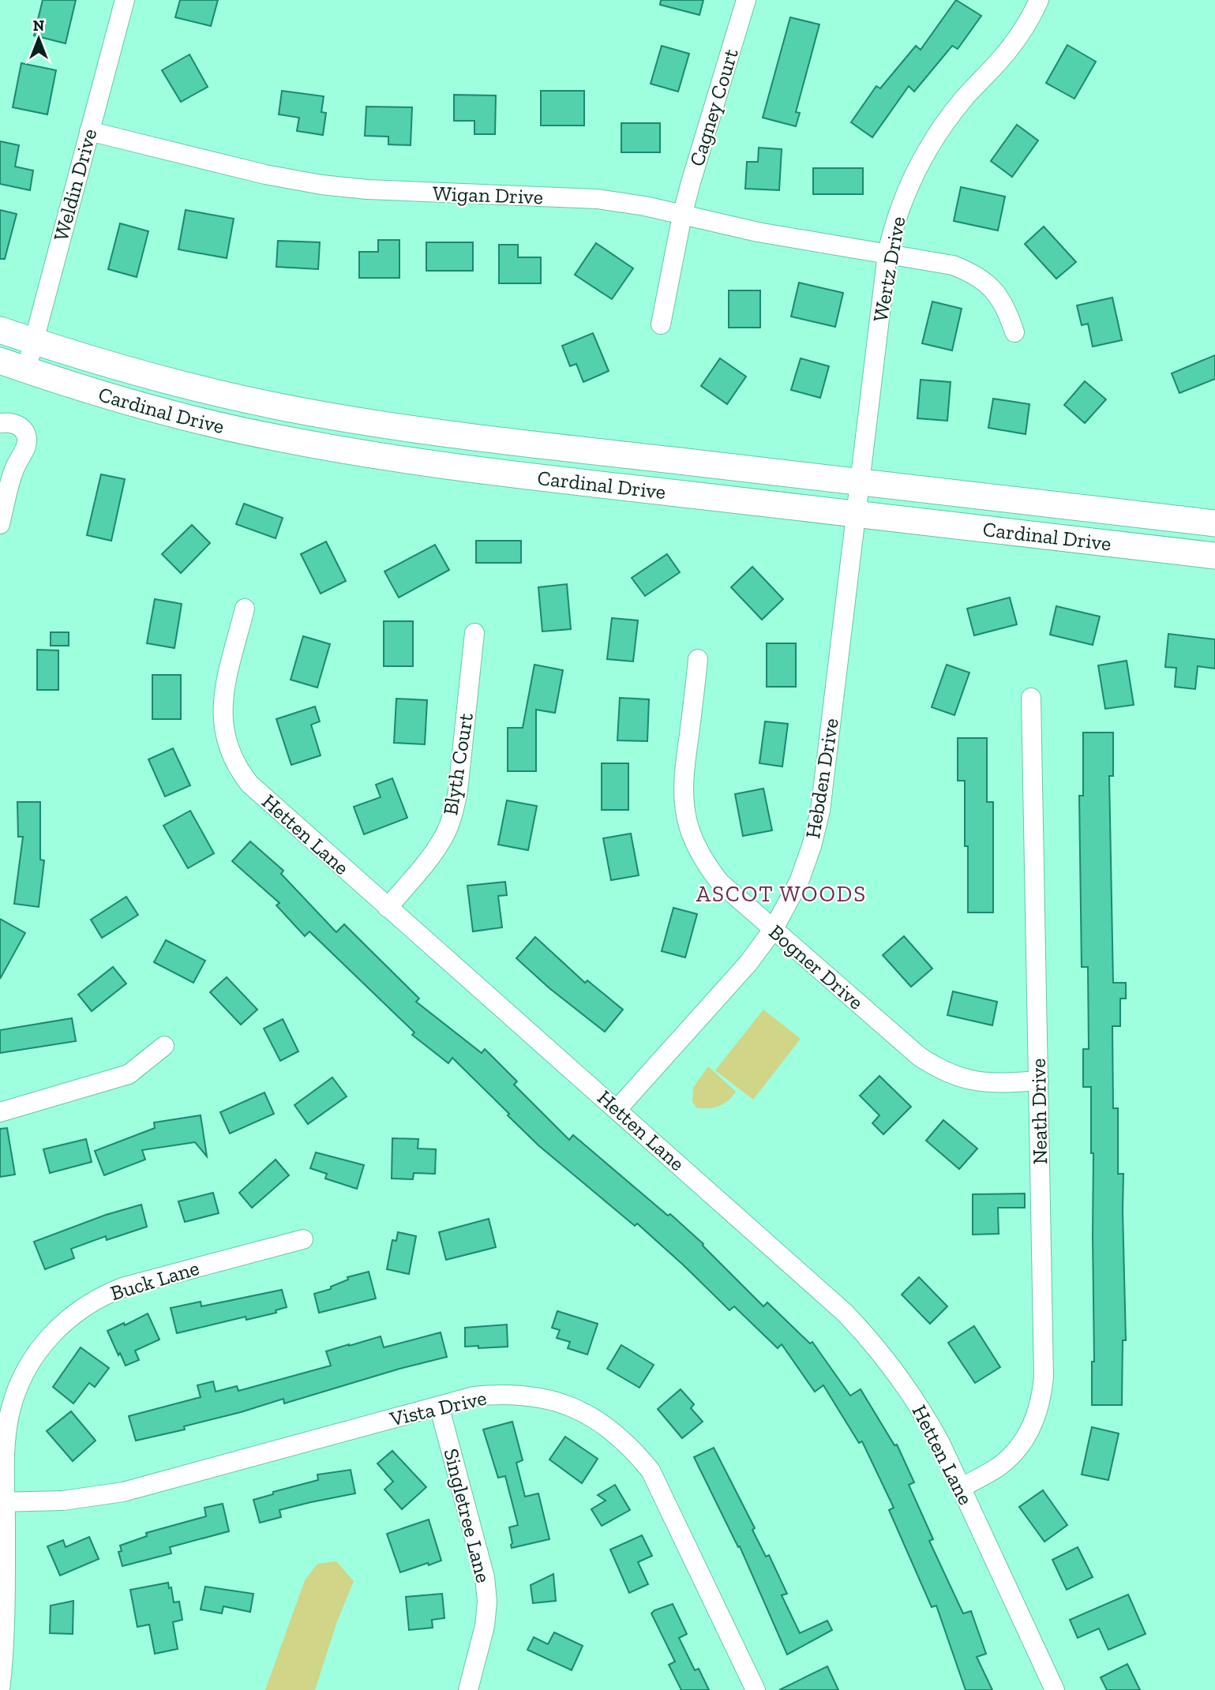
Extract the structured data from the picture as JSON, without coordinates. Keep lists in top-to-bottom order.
{
  "streets": {
    "main road": ["Cardinal Drive"],
    "street": [
      "Cagney Court",
      "Weldin Drive",
      "Wigan Drive",
      "Wertz Drive",
      "Blyth Court",
      "Hebden Drive",
      "Hetten Lane",
      "Bogner Drive",
      "Neath Drive",
      "Buck Lane",
      "Vista Drive",
      "Singletree Lane"
    ]
  },
  "crossings": [
    ["Cagney Court", "Wigan Drive"],
    ["Weldin Drive", "Wigan Drive"],
    ["Weldin Drive", "Cardinal Drive"],
    ["Wigan Drive", "Wertz Drive"],
    ["Wertz Drive", "Cardinal Drive"],
    ["Wertz Drive", "Hebden Drive"],
    ["Cardinal Drive", "Hebden Drive"],
    ["Blyth Court", "Hetten Lane"],
    ["Hebden Drive", "Hetten Lane"],
    ["Hebden Drive", "Bogner Drive"],
    ["Hetten Lane", "Neath Drive"],
    ["Bogner Drive", "Neath Drive"],
    ["Buck Lane", "Vista Drive"],
    ["Vista Drive", "Singletree Lane"]
  ],
  "districts": ["ASCOT WOODS"],
  "north": "top"
}
